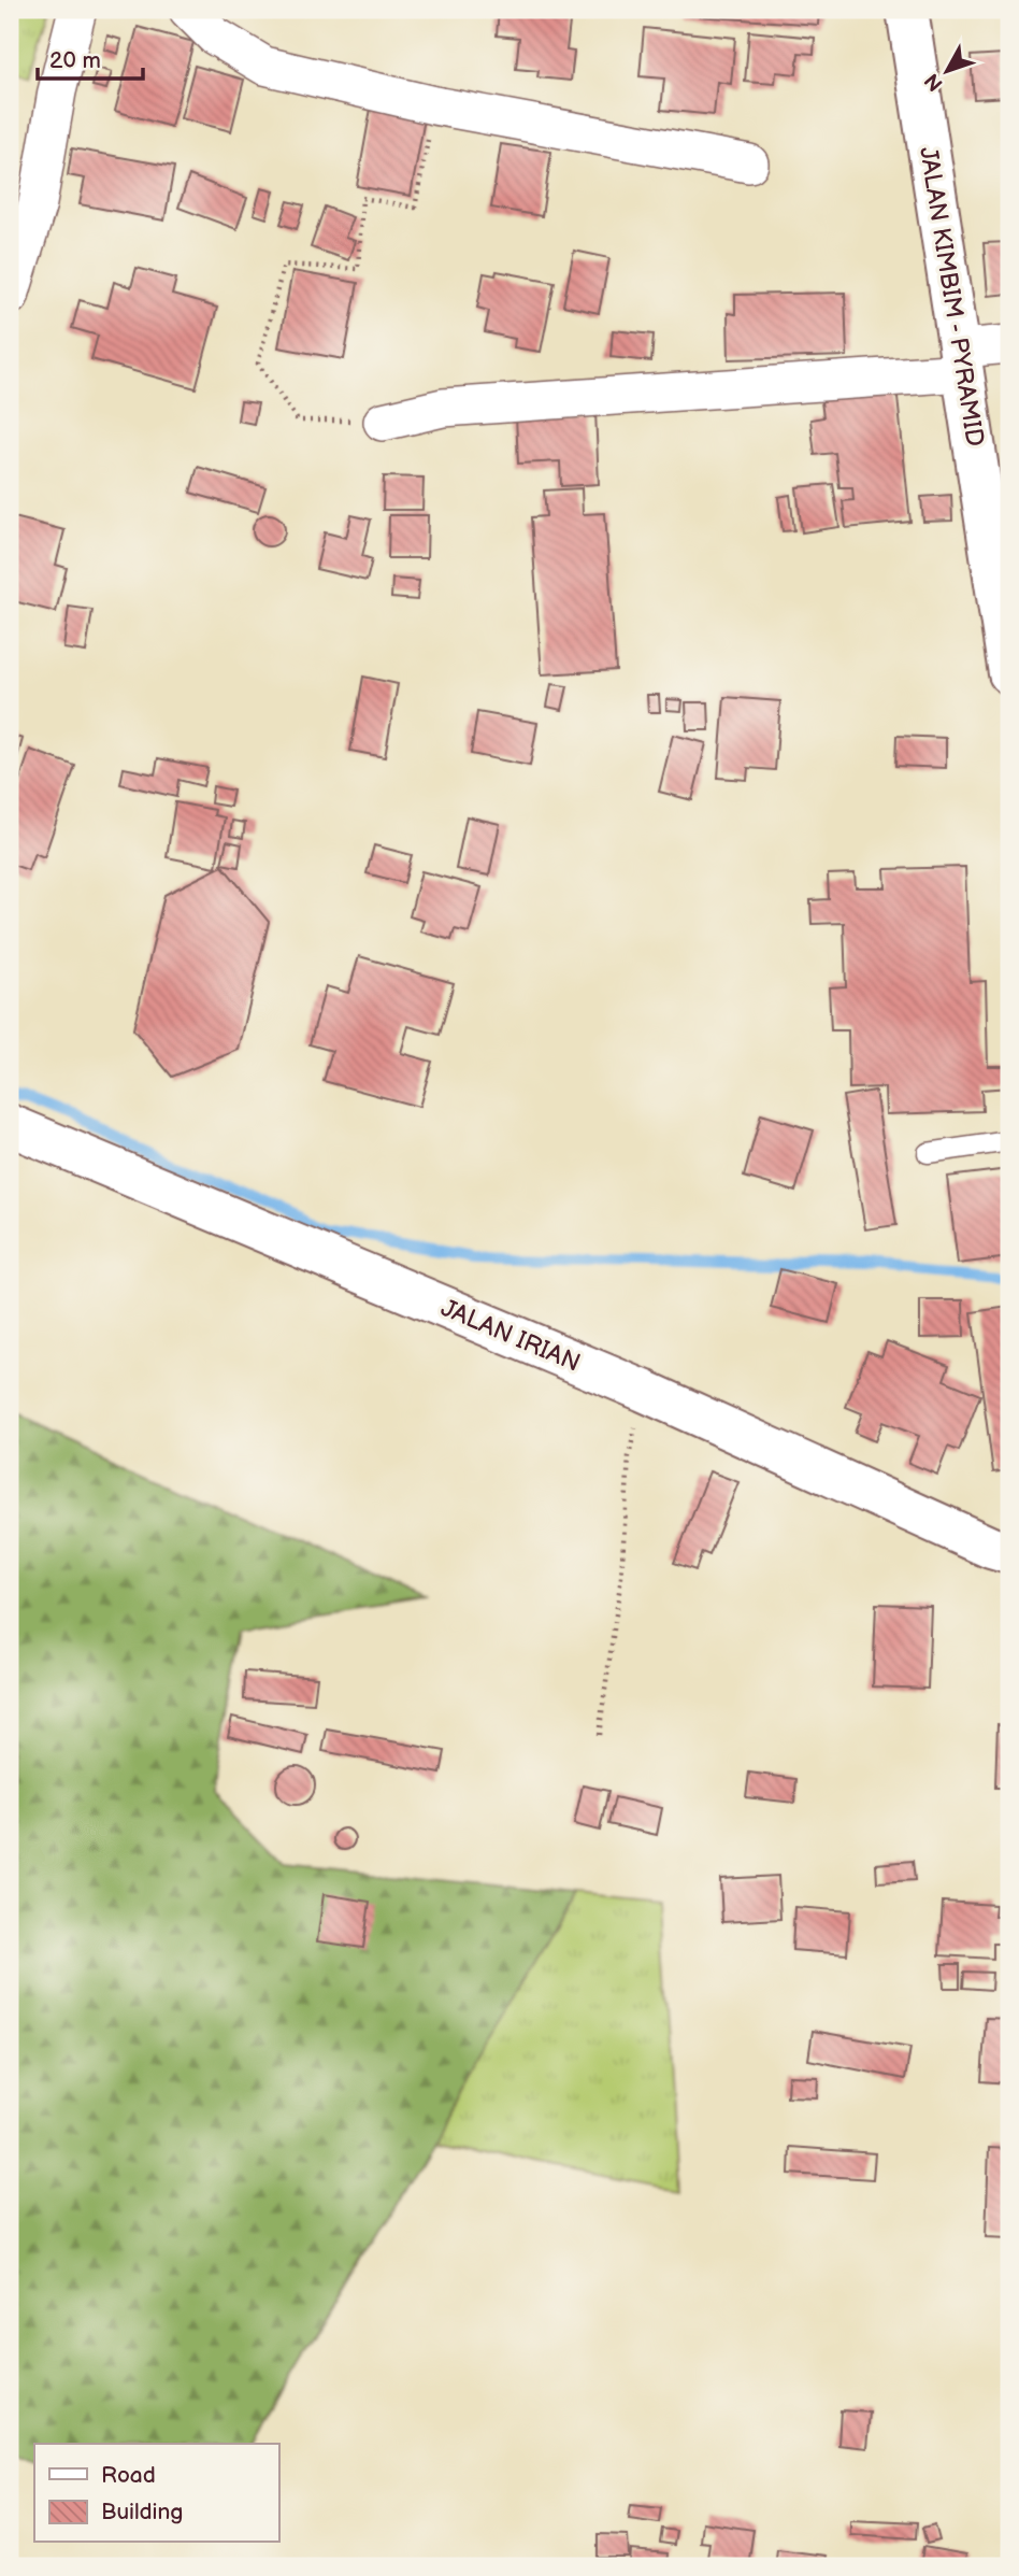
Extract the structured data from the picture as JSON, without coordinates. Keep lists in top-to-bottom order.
{
  "streets": {
    "main road": ["JALAN KIMBIM - PYRAMID", "JALAN IRIAN"]
  },
  "legend": ["Road", "Building"],
  "scale_bar": "20 m",
  "north": "bottom left"
}
